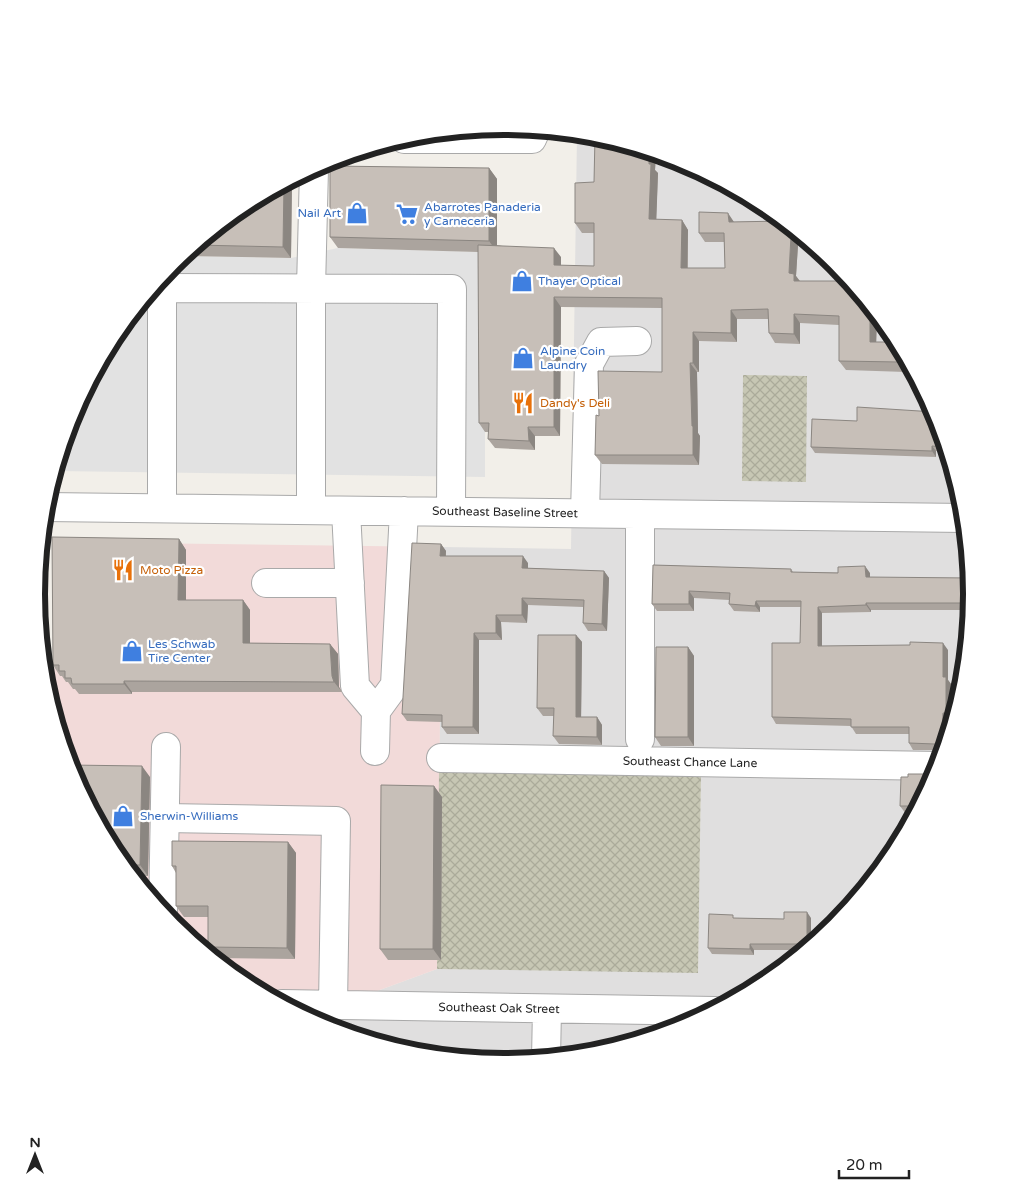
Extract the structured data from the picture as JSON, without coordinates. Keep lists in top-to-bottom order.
{
  "streets": {
    "street": ["Southeast Baseline Street", "Southeast Chance Lane", "Southeast Oak Street"]
  },
  "places": {
    "shop": [
      "Nail Art",
      "Thayer Optical",
      "Alpine Coin Laundry",
      "Les Schwab Tire Center",
      "Sherwin-Williams"
    ],
    "supermarket": ["Abarrotes Panaderia y Carneceria"],
    "restaurant": ["Dandy's Deli", "Moto Pizza"]
  },
  "scale_bar": "20 m",
  "north": "top"
}
